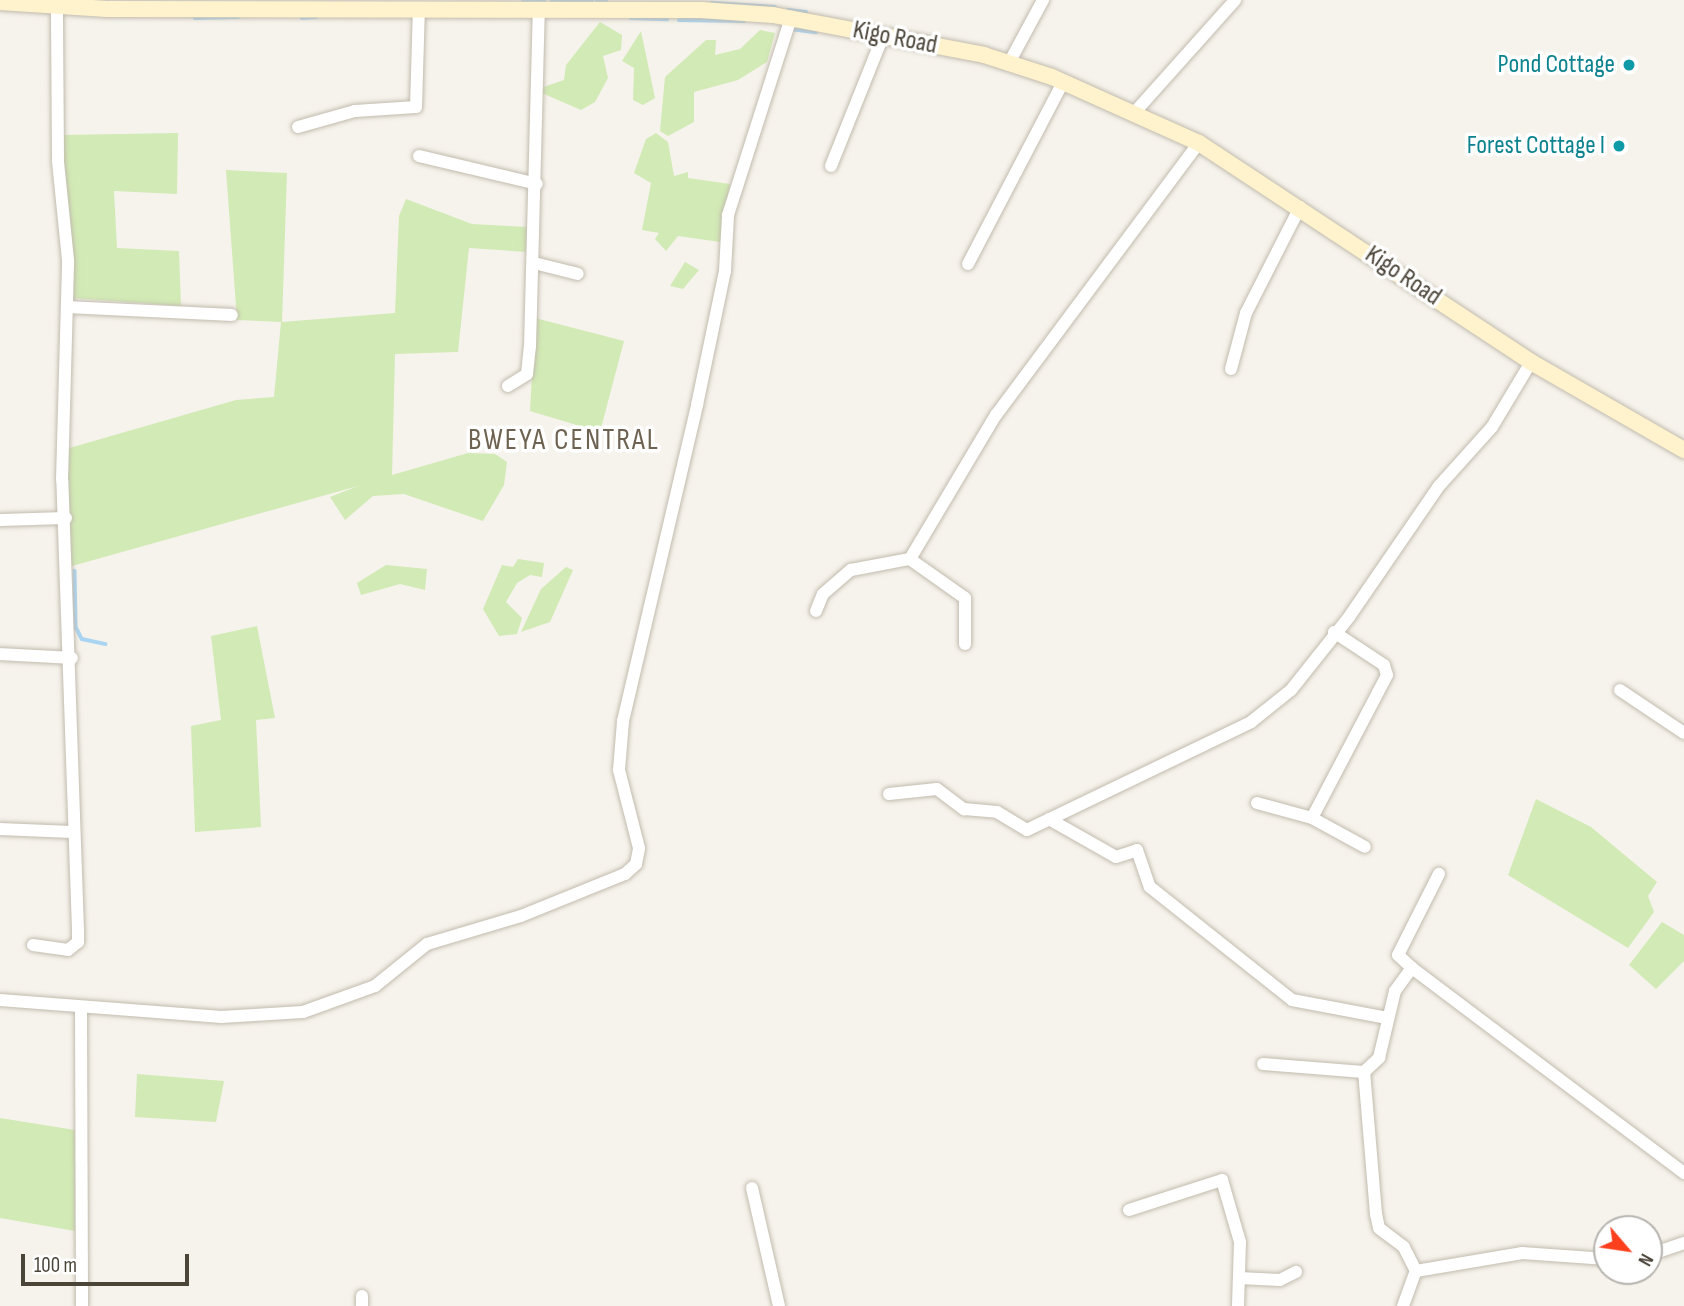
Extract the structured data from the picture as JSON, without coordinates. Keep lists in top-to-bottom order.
{
  "streets": {
    "street": ["Kigo Road"]
  },
  "districts": ["BWEYA CENTRAL"],
  "places": ["Pond Cottage", "Forest Cottage I"],
  "scale_bar": "100 m",
  "north": "bottom right"
}
